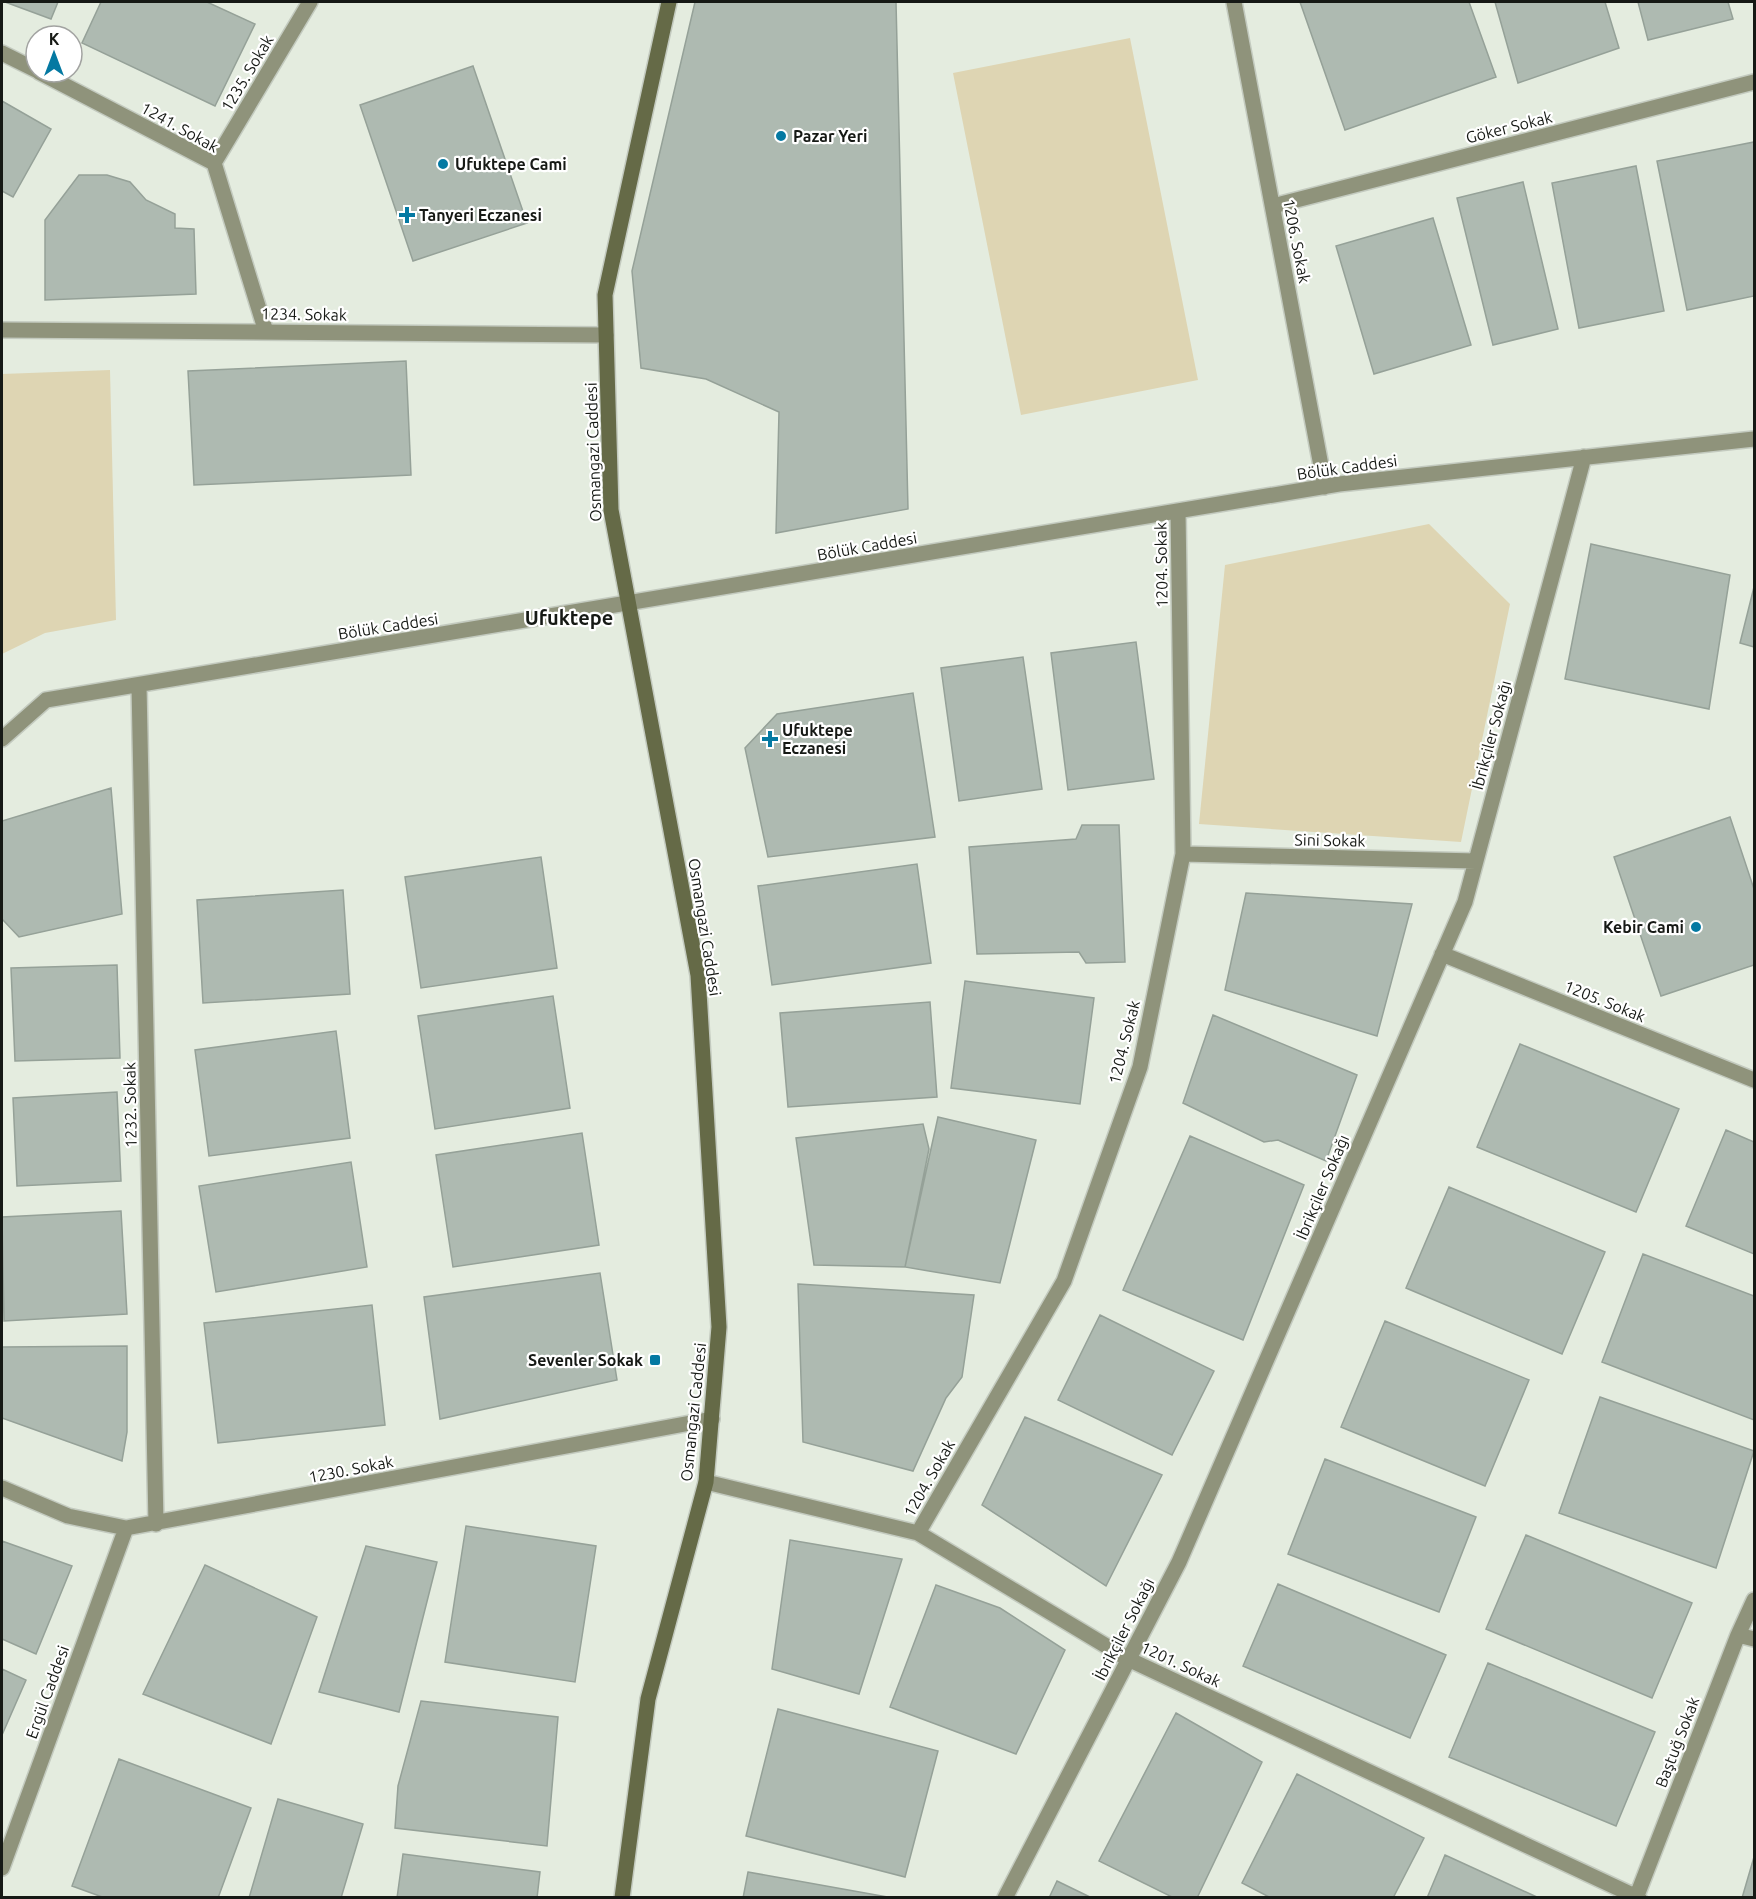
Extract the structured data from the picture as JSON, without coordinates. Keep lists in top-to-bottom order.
{
  "streets": {
    "main road": ["Osmangazi Caddesi"],
    "street": [
      "1235. Sokak",
      "1241. Sokak",
      "Göker Sokak",
      "1206. Sokak",
      "1234. Sokak",
      "Bölük Caddesi",
      "1204. Sokak",
      "İbrikçiler Sokağı",
      "Sini Sokak",
      "1205. Sokak",
      "1232. Sokak",
      "1230. Sokak",
      "1201. Sokak",
      "Ergül Caddesi",
      "Baştuğ Sokak"
    ]
  },
  "crossings": [
    ["1235. Sokak", "1241. Sokak"],
    ["1241. Sokak", "1234. Sokak"],
    ["Göker Sokak", "1206. Sokak"],
    ["1206. Sokak", "Bölük Caddesi"],
    ["1234. Sokak", "Osmangazi Caddesi"],
    ["Osmangazi Caddesi", "Bölük Caddesi"],
    ["Osmangazi Caddesi", "1230. Sokak"],
    ["Osmangazi Caddesi", "1201. Sokak"],
    ["Bölük Caddesi", "1204. Sokak"],
    ["Bölük Caddesi", "İbrikçiler Sokağı"],
    ["Bölük Caddesi", "1232. Sokak"],
    ["1204. Sokak", "Sini Sokak"],
    ["1204. Sokak", "1201. Sokak"],
    ["İbrikçiler Sokağı", "Sini Sokak"],
    ["İbrikçiler Sokağı", "1205. Sokak"],
    ["İbrikçiler Sokağı", "1201. Sokak"],
    ["1232. Sokak", "1230. Sokak"],
    ["1230. Sokak", "Ergül Caddesi"],
    ["1201. Sokak", "Baştuğ Sokak"]
  ],
  "districts": ["Ufuktepe"],
  "places": {
    "other": ["Pazar Yeri", "Ufuktepe Cami", "Kebir Cami"],
    "health": ["Tanyeri Eczanesi", "Ufuktepe Eczanesi"],
    "transit": ["Sevenler Sokak"]
  },
  "north": "top"
}
